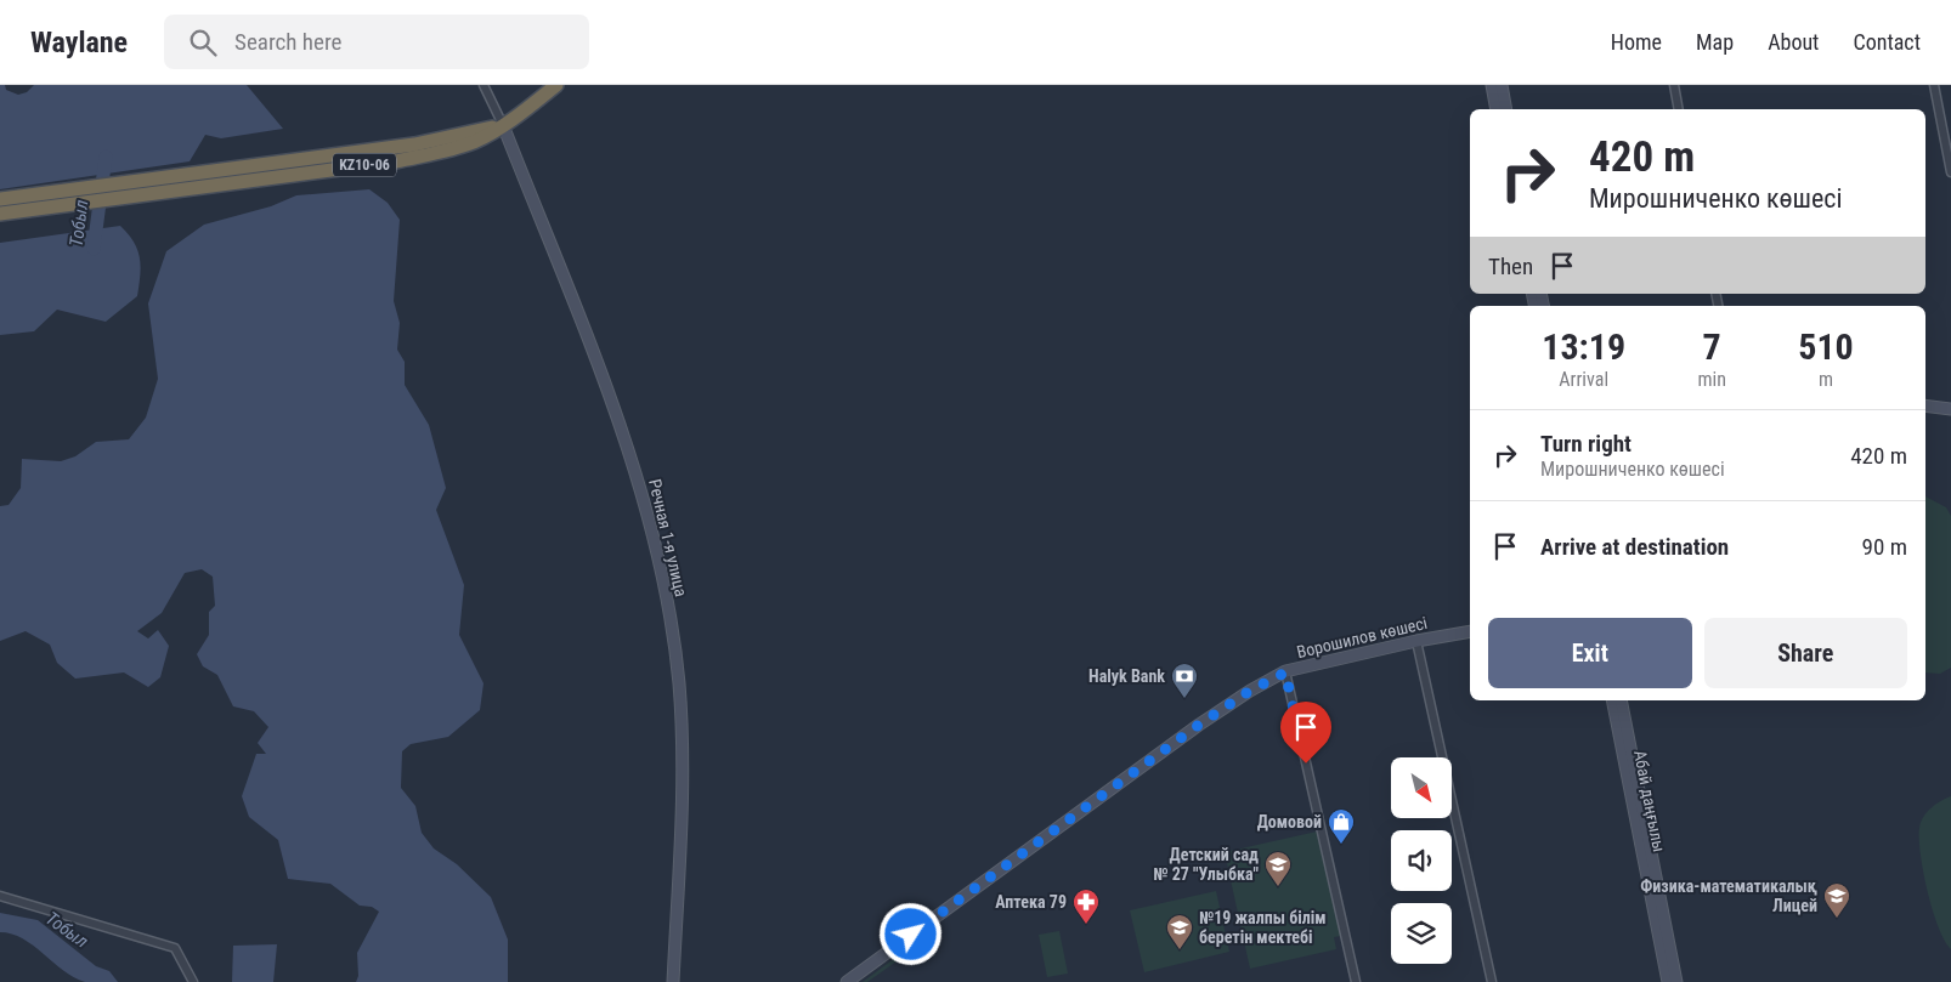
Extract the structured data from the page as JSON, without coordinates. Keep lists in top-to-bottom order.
{
  "streets": {
    "highway": ["KZ10-06"],
    "main road": ["Речная 1-я улица", "Ворошилов көшесі", "Абай даңғылы"]
  },
  "crossings": [
    ["KZ10-06", "Речная 1-я улица"]
  ],
  "water": ["Тобыл"],
  "places": {
    "bank": ["Halyk Bank"],
    "shop": ["Домовой"],
    "school or university": ["Детский сад № 27 \"Улыбка\"", "Физика-математикалық Лицей", "№19 жалпы білім беретін мектебі"],
    "pharmacy": ["Аптека 79"]
  },
  "north": "bottom right",
  "page": {
    "header": "Waylane",
    "search": "Search here",
    "nav": [
      "Home",
      "Map",
      "About",
      "Contact"
    ],
    "turn": ["420 m", "Мирошниченко көшесі"],
    "then": "Then",
    "eta": [
      "13:19",
      "Arrival",
      "7",
      "min",
      "510",
      "m"
    ],
    "list": [
      {
        "name": "Turn right",
        "note": "Мирошниченко көшесі",
        "value": "420 m"
      },
      {
        "name": "Arrive at destination",
        "value": "90 m"
      }
    ],
    "buttons": ["Exit", "Share"]
  }
}
